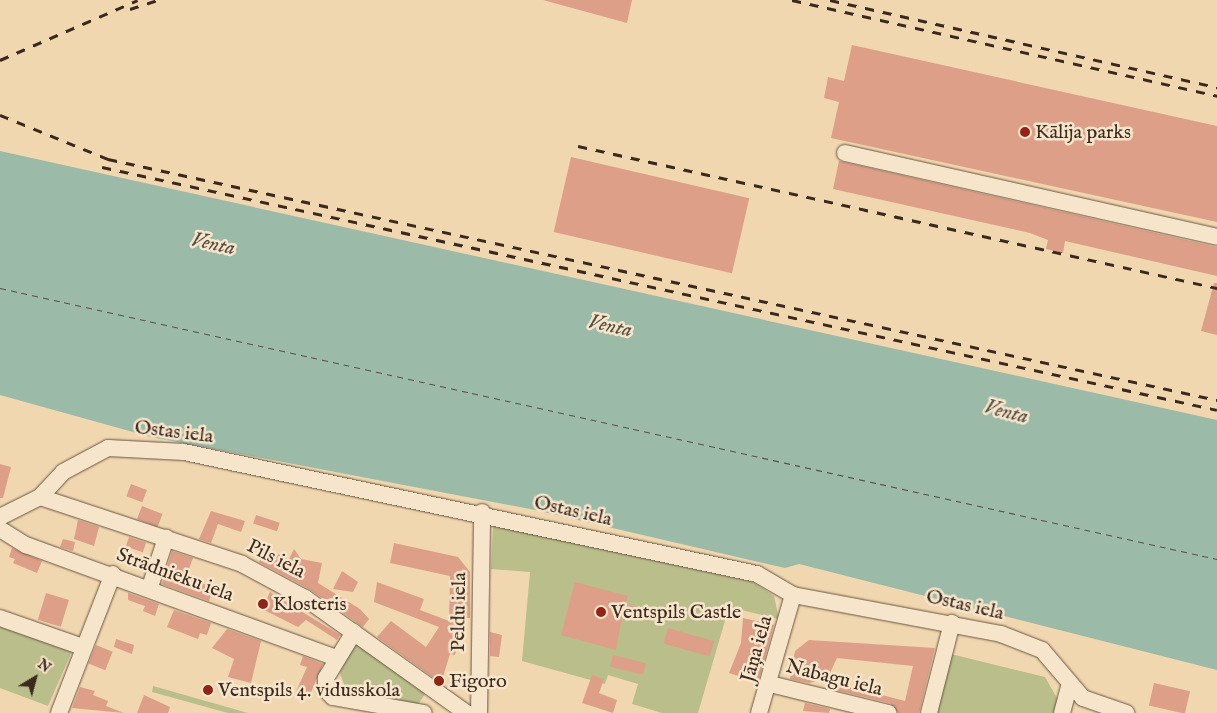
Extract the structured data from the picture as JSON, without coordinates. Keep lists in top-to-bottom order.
{
  "streets": {
    "street": [
      "Ostas iela",
      "Pils iela",
      "Strādnieku iela",
      "Peldu iela",
      "Jāņa iela",
      "Nabagu iela"
    ]
  },
  "crossings": [
    ["Ostas iela", "Pils iela"],
    ["Ostas iela", "Peldu iela"],
    ["Ostas iela", "Jāņa iela"],
    ["Jāņa iela", "Nabagu iela"]
  ],
  "water": ["Venta"],
  "places": [
    "Kālija parks",
    "Klosteris",
    "Ventspils Castle",
    "Figoro",
    "Ventspils 4. vidusskola"
  ],
  "north": "top right"
}
